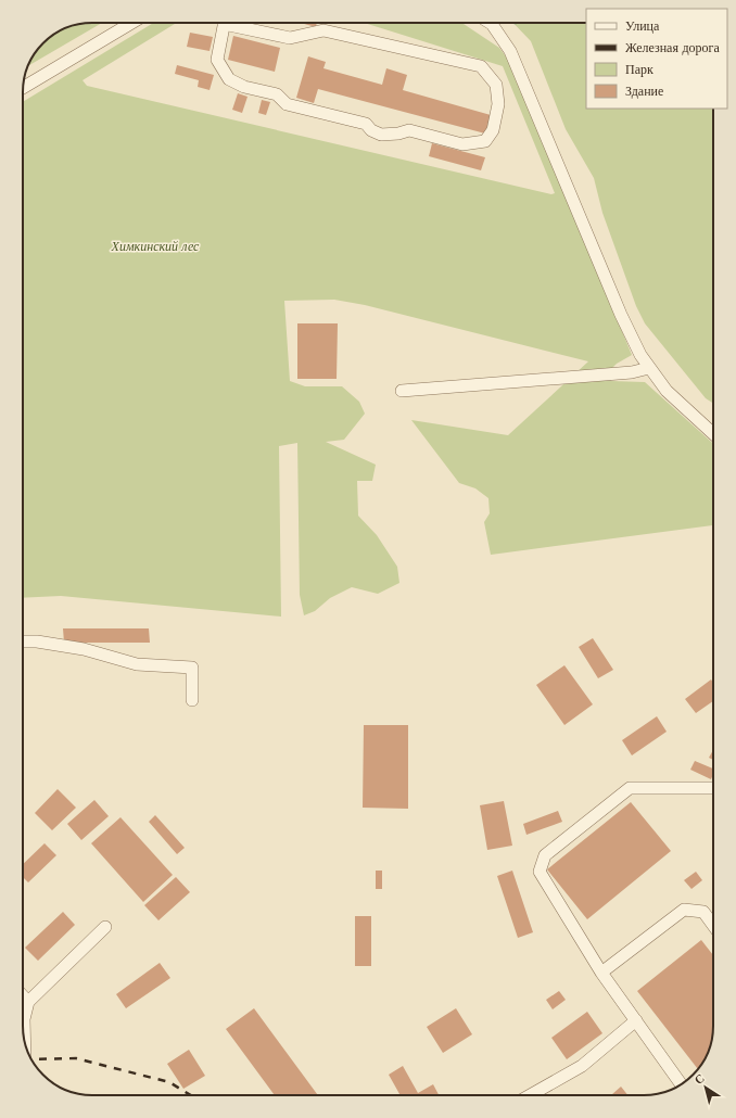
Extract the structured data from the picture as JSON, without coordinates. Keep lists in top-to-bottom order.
{
  "parks": ["Химкинский лес"],
  "legend": [
    "Улица",
    "Железная дорога",
    "Парк",
    "Здание"
  ],
  "north": "top left"
}
